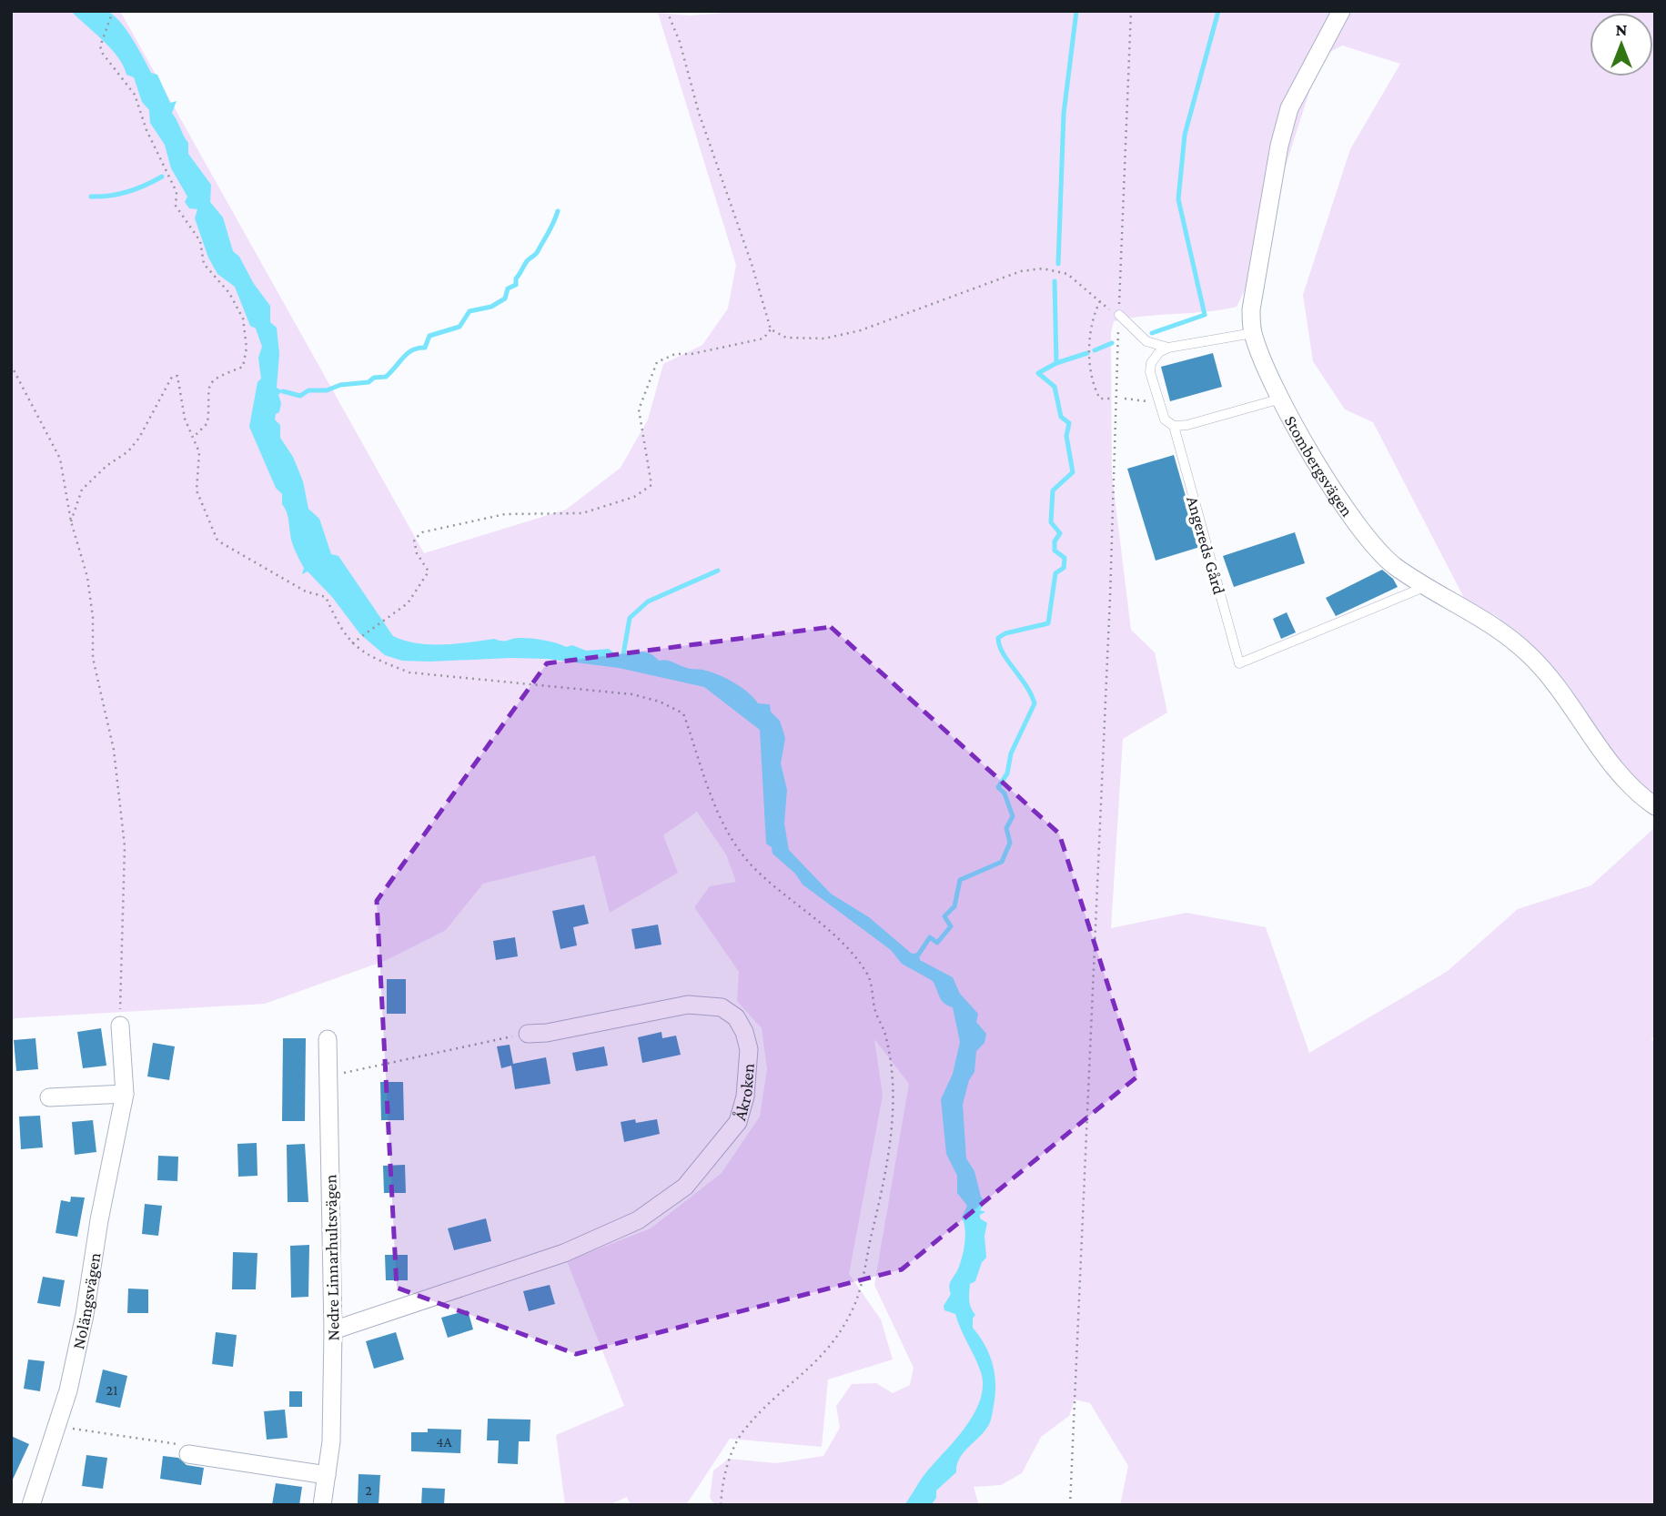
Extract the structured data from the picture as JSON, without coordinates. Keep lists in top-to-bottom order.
{
  "streets": {
    "street": [
      "Stombergsvägen",
      "Åkroken",
      "Nedre Linnarhultsvägen",
      "Nolängsvägen"
    ],
    "lane": ["Angereds Gård"]
  },
  "crossings": [
    ["Stombergsvägen", "Angereds Gård"],
    ["Åkroken", "Nedre Linnarhultsvägen"]
  ],
  "house_numbers": ["21", "4A", "2"],
  "north": "top"
}
